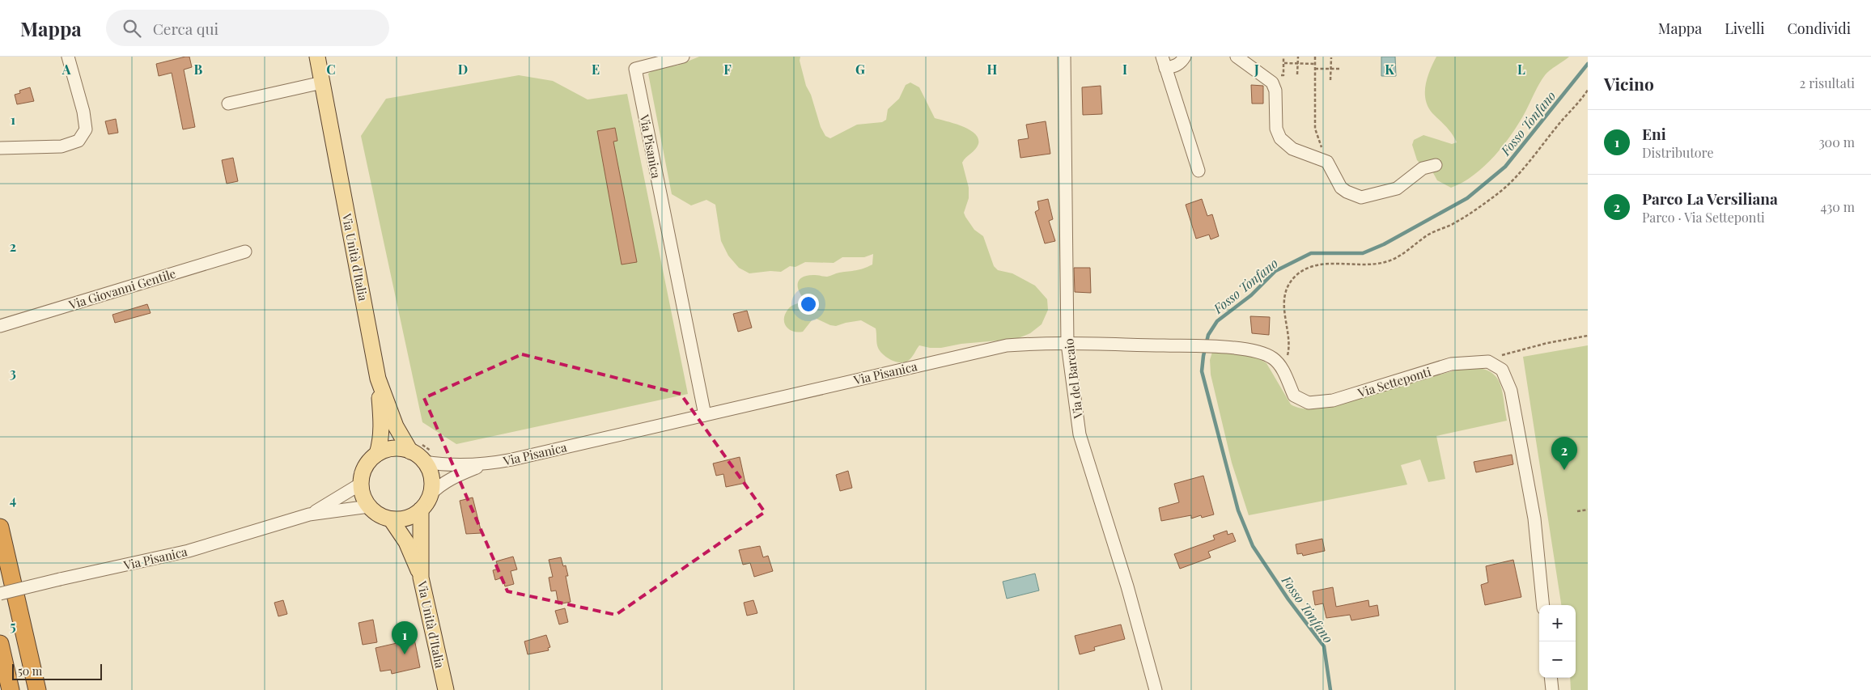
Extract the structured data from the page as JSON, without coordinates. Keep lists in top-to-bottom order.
{
  "streets": {
    "main road": ["Via Unità d'Italia"],
    "street": [
      "Via Pisanica",
      "Via Giovanni Gentile",
      "Via del Barcaio",
      "Via Setteponti"
    ]
  },
  "crossings": [
    ["Via Pisanica", "Via del Barcaio"],
    ["Via Pisanica", "Via Setteponti"],
    ["Via del Barcaio", "Via Setteponti"]
  ],
  "water": ["Fosso Tonfano"],
  "scale_bar": "50 m",
  "page": {
    "header": "Mappa",
    "search": "Cerca qui",
    "nav": ["Mappa", "Livelli", "Condividi"],
    "heading": ["Vicino", "2 risultati"],
    "list": [
      {
        "mark": "1",
        "name": "Eni",
        "note": "Distributore",
        "value": "300 m"
      },
      {
        "mark": "2",
        "name": "Parco La Versiliana",
        "note": "Parco · Via Setteponti",
        "value": "430 m"
      }
    ],
    "pins": ["2", "1"],
    "map_buttons": ["+", "−"],
    "scale": "50 m"
  },
  "grid": {
    "columns": [
      "A",
      "B",
      "C",
      "D",
      "E",
      "F",
      "G",
      "H",
      "I",
      "J",
      "K",
      "L"
    ],
    "rows": [
      "1",
      "2",
      "3",
      "4",
      "5"
    ]
  }
}
